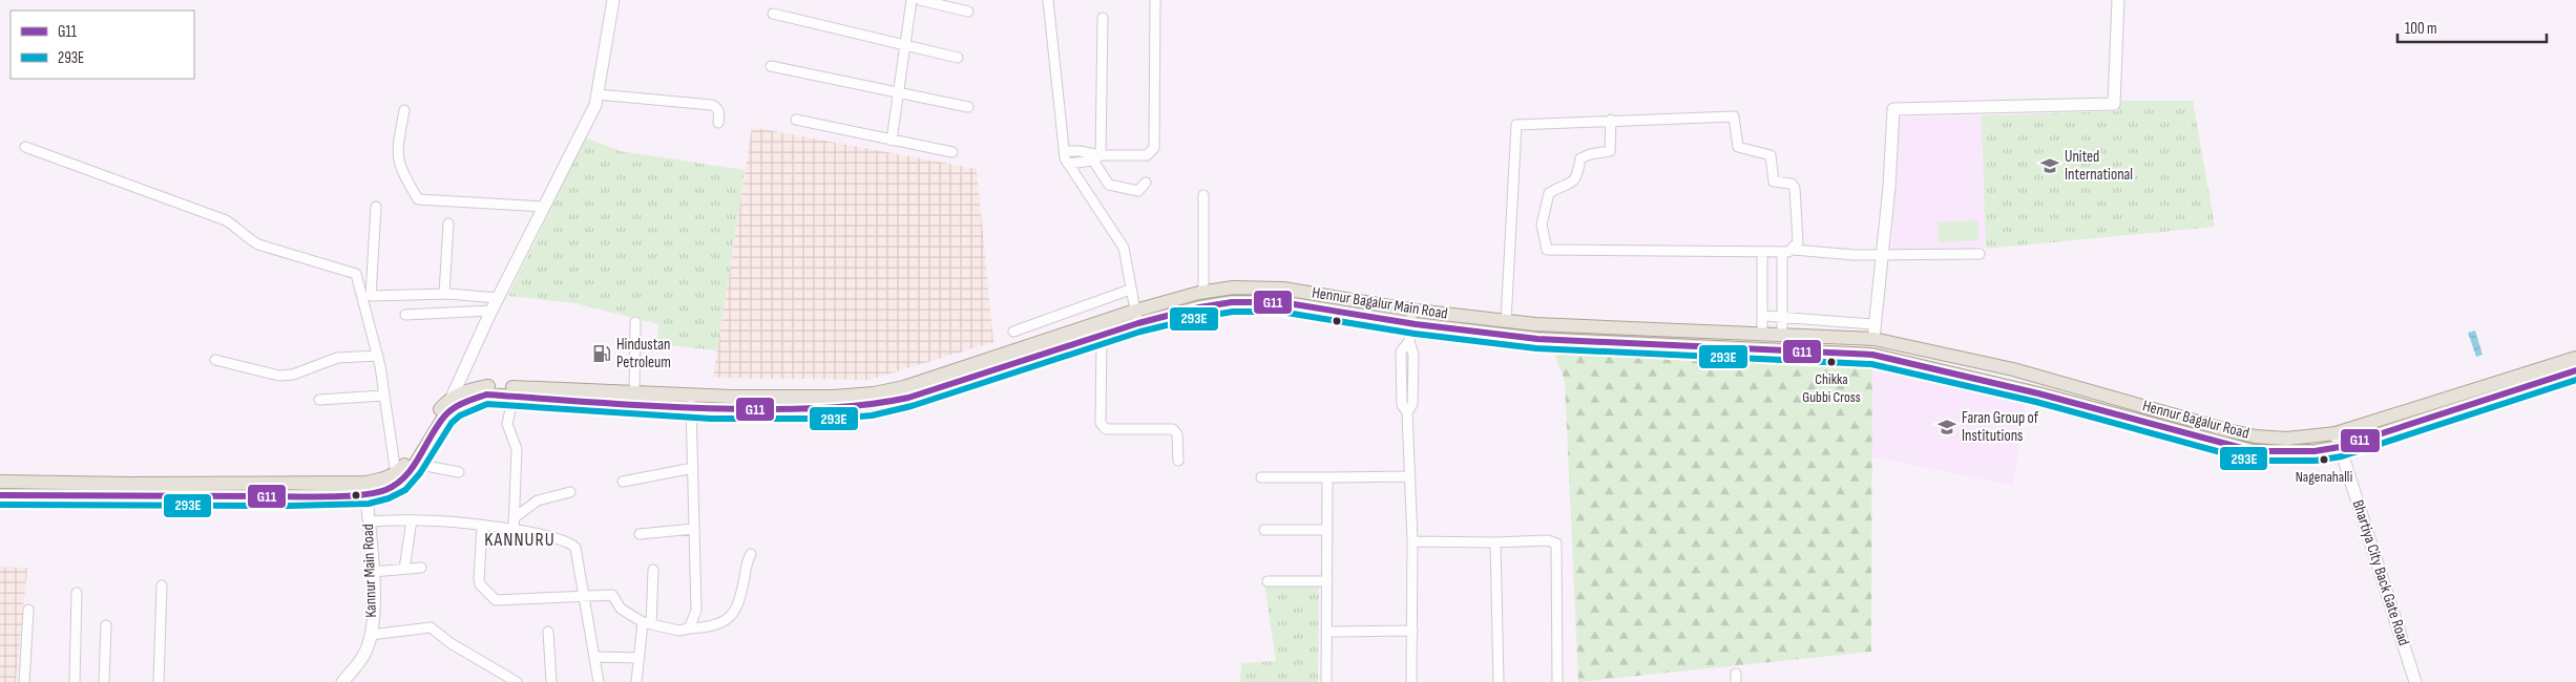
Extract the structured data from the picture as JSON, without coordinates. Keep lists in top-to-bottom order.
{
  "streets": {
    "main road": [
      "Hennur Bagalur Main Road",
      "Hennur Bagalur Road",
      "Kannur Main Road",
      "Bhartiya City Back Gate Road"
    ]
  },
  "crossings": [
    ["Hennur Bagalur Main Road", "Hennur Bagalur Road"],
    ["Hennur Bagalur Main Road", "Kannur Main Road"],
    ["Hennur Bagalur Road", "Bhartiya City Back Gate Road"]
  ],
  "districts": ["KANNURU"],
  "places": {
    "school or university": ["United International", "Faran Group of Institutions"],
    "fuel station": ["Hindustan Petroleum"],
    "other": ["Chikka Gubbi Cross", "Nagenahalli"]
  },
  "lines": ["transit line G11", "transit line 293E"],
  "legend": ["G11", "293E"],
  "scale_bar": "100 m"
}
